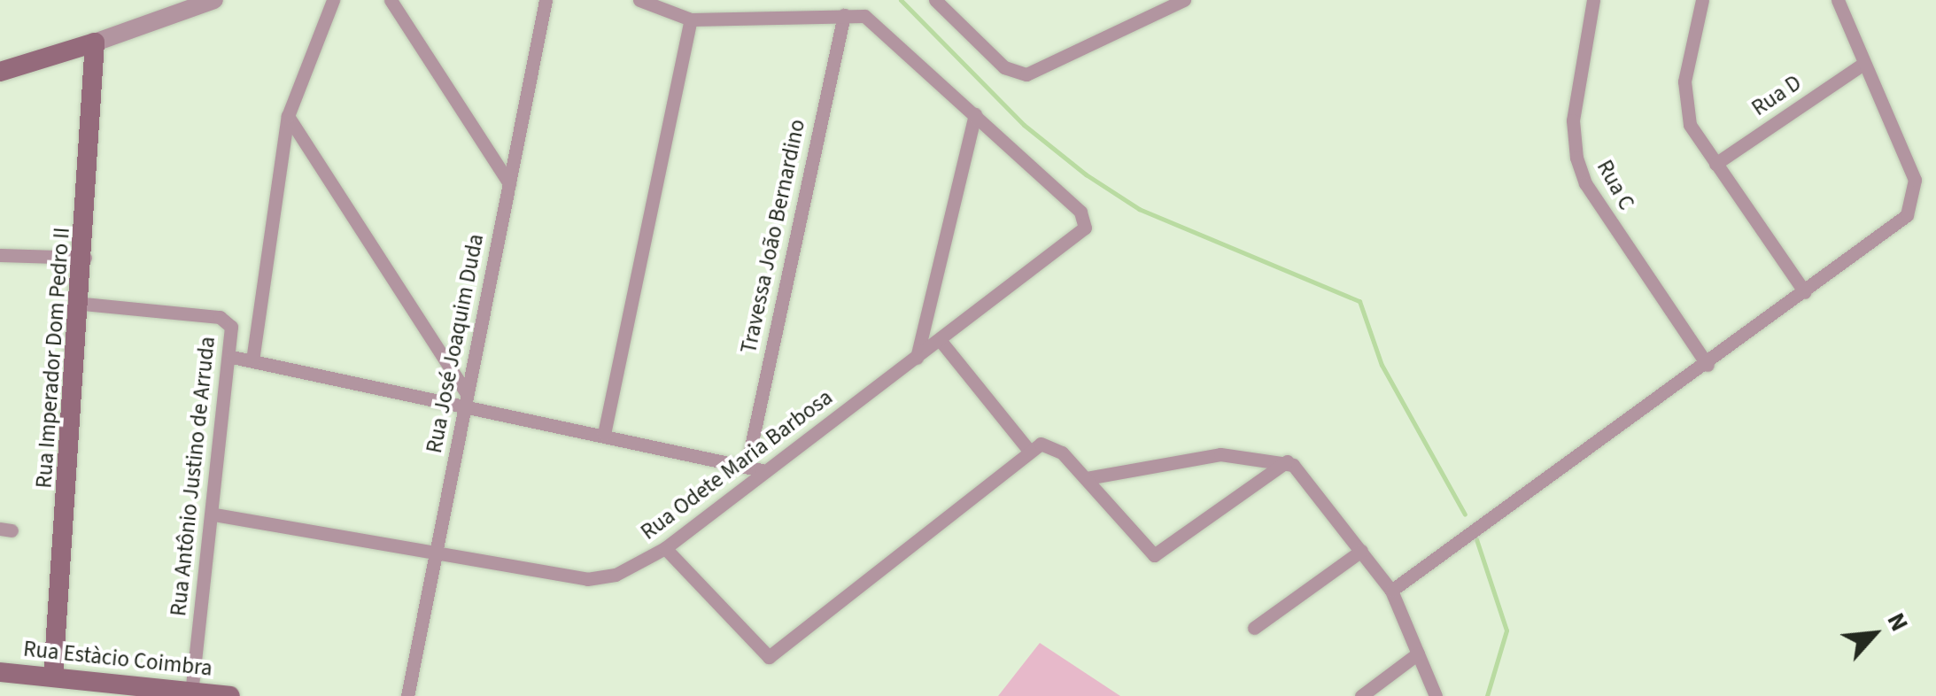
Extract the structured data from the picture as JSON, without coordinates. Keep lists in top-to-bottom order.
{
  "streets": {
    "main road": ["Rua Imperador Dom Pedro II", "Rua Estàcio Coimbra"],
    "street": [
      "Rua D",
      "Rua C",
      "Travessa João Bernardino",
      "Rua José Joaquim Duda",
      "Rua Odete Maria Barbosa",
      "Rua Antônio Justino de Arruda"
    ]
  },
  "crossings": [
    ["Rua José Joaquim Duda", "Rua Odete Maria Barbosa"],
    ["Rua Imperador Dom Pedro II", "Rua Antônio Justino de Arruda"],
    ["Rua Imperador Dom Pedro II", "Rua Estàcio Coimbra"],
    ["Rua Odete Maria Barbosa", "Rua Antônio Justino de Arruda"],
    ["Rua Antônio Justino de Arruda", "Rua Estàcio Coimbra"]
  ],
  "north": "top right"
}
